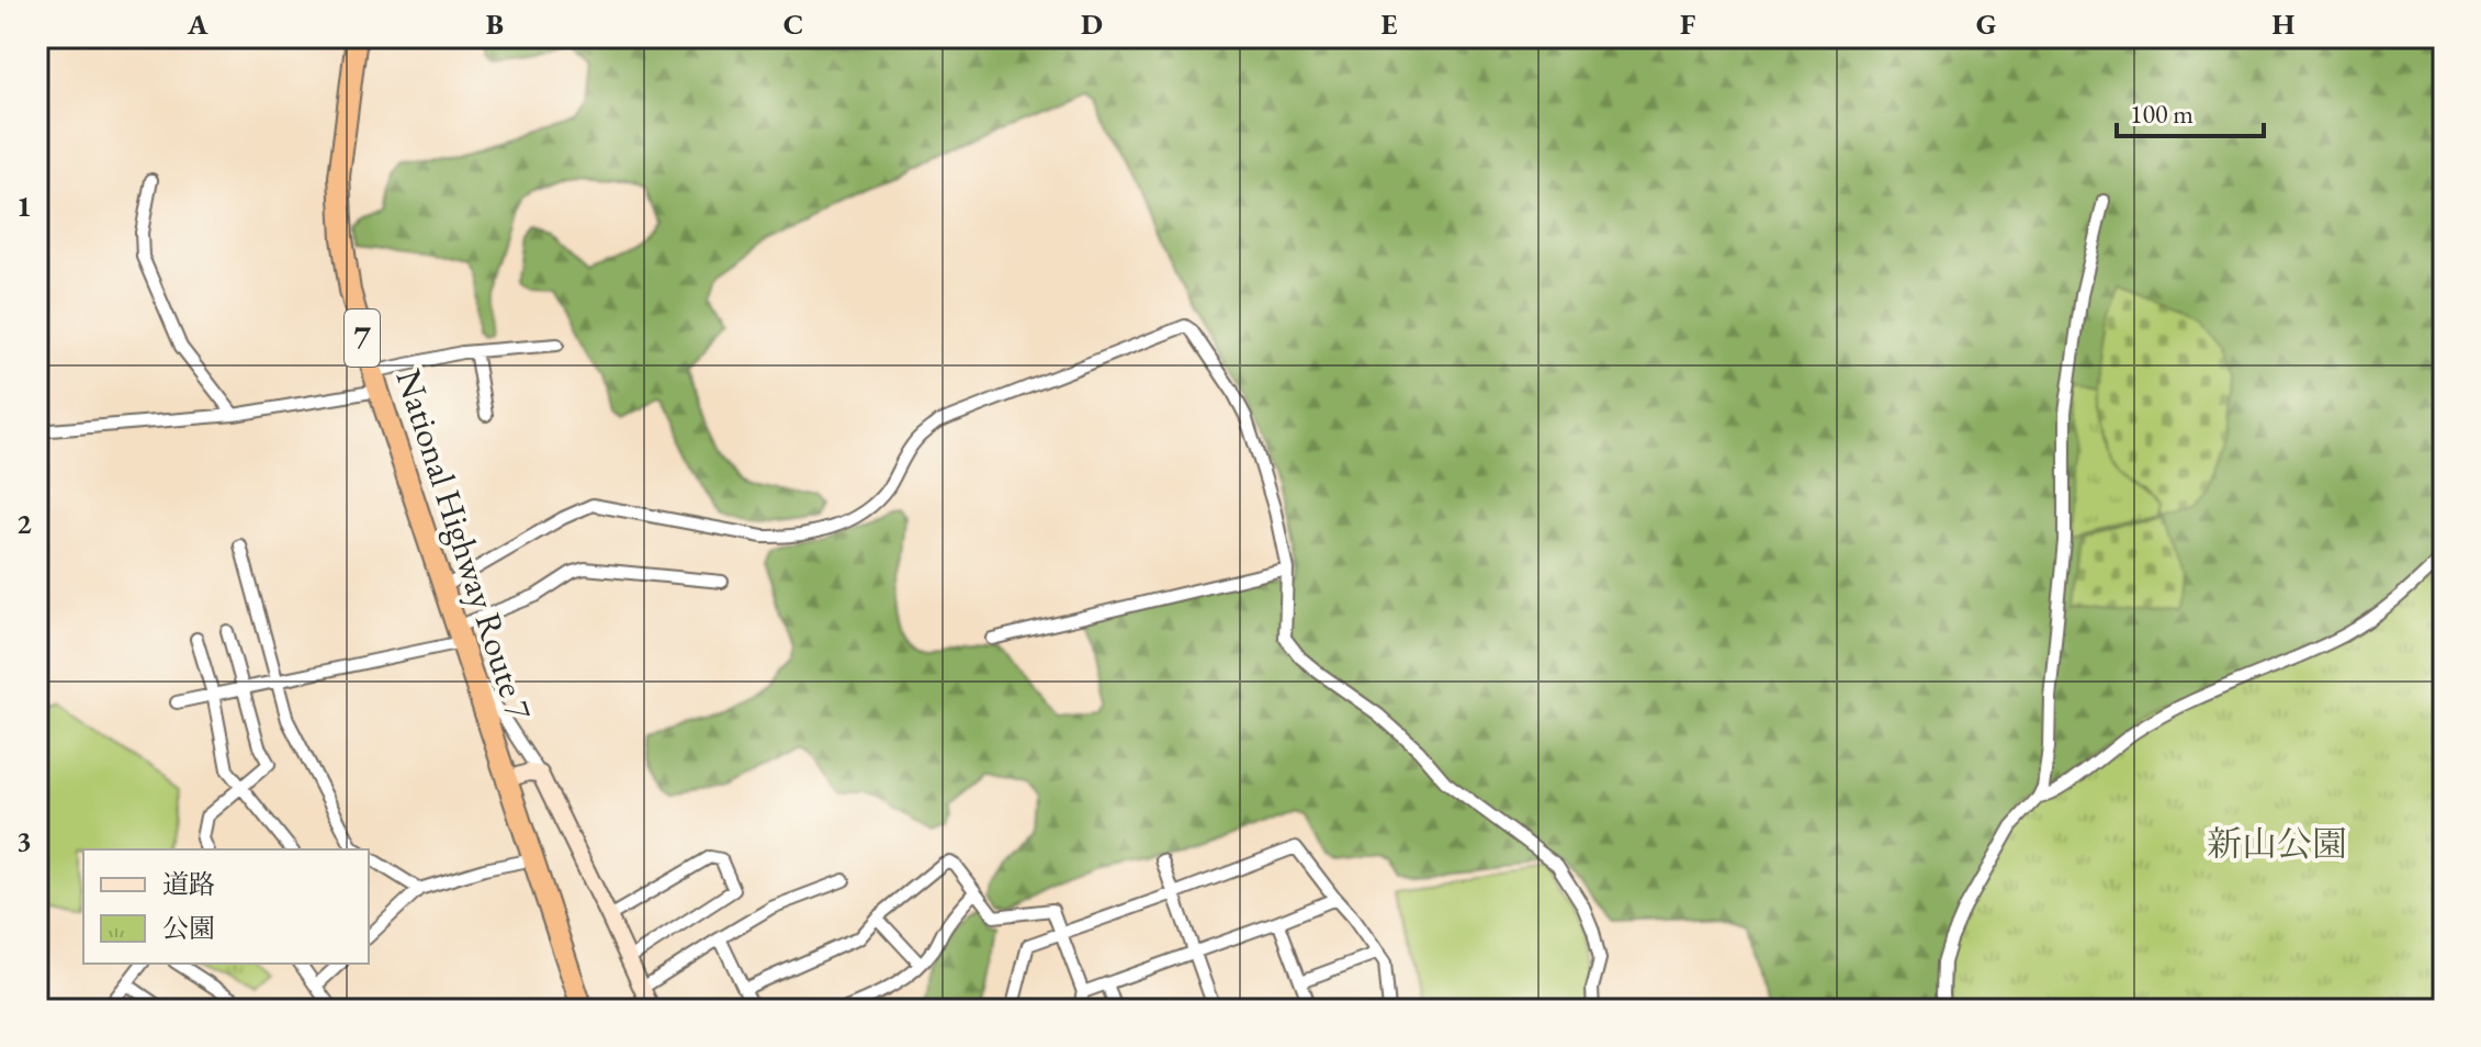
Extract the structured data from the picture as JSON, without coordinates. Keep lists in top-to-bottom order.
{
  "streets": {
    "highway": ["7", "National Highway Route 7"]
  },
  "parks": ["新山公園"],
  "legend": ["道路", "公園"],
  "scale_bar": "100 m",
  "grid": {
    "columns": [
      "A",
      "B",
      "C",
      "D",
      "E",
      "F",
      "G",
      "H"
    ],
    "rows": ["1", "2", "3"]
  }
}
